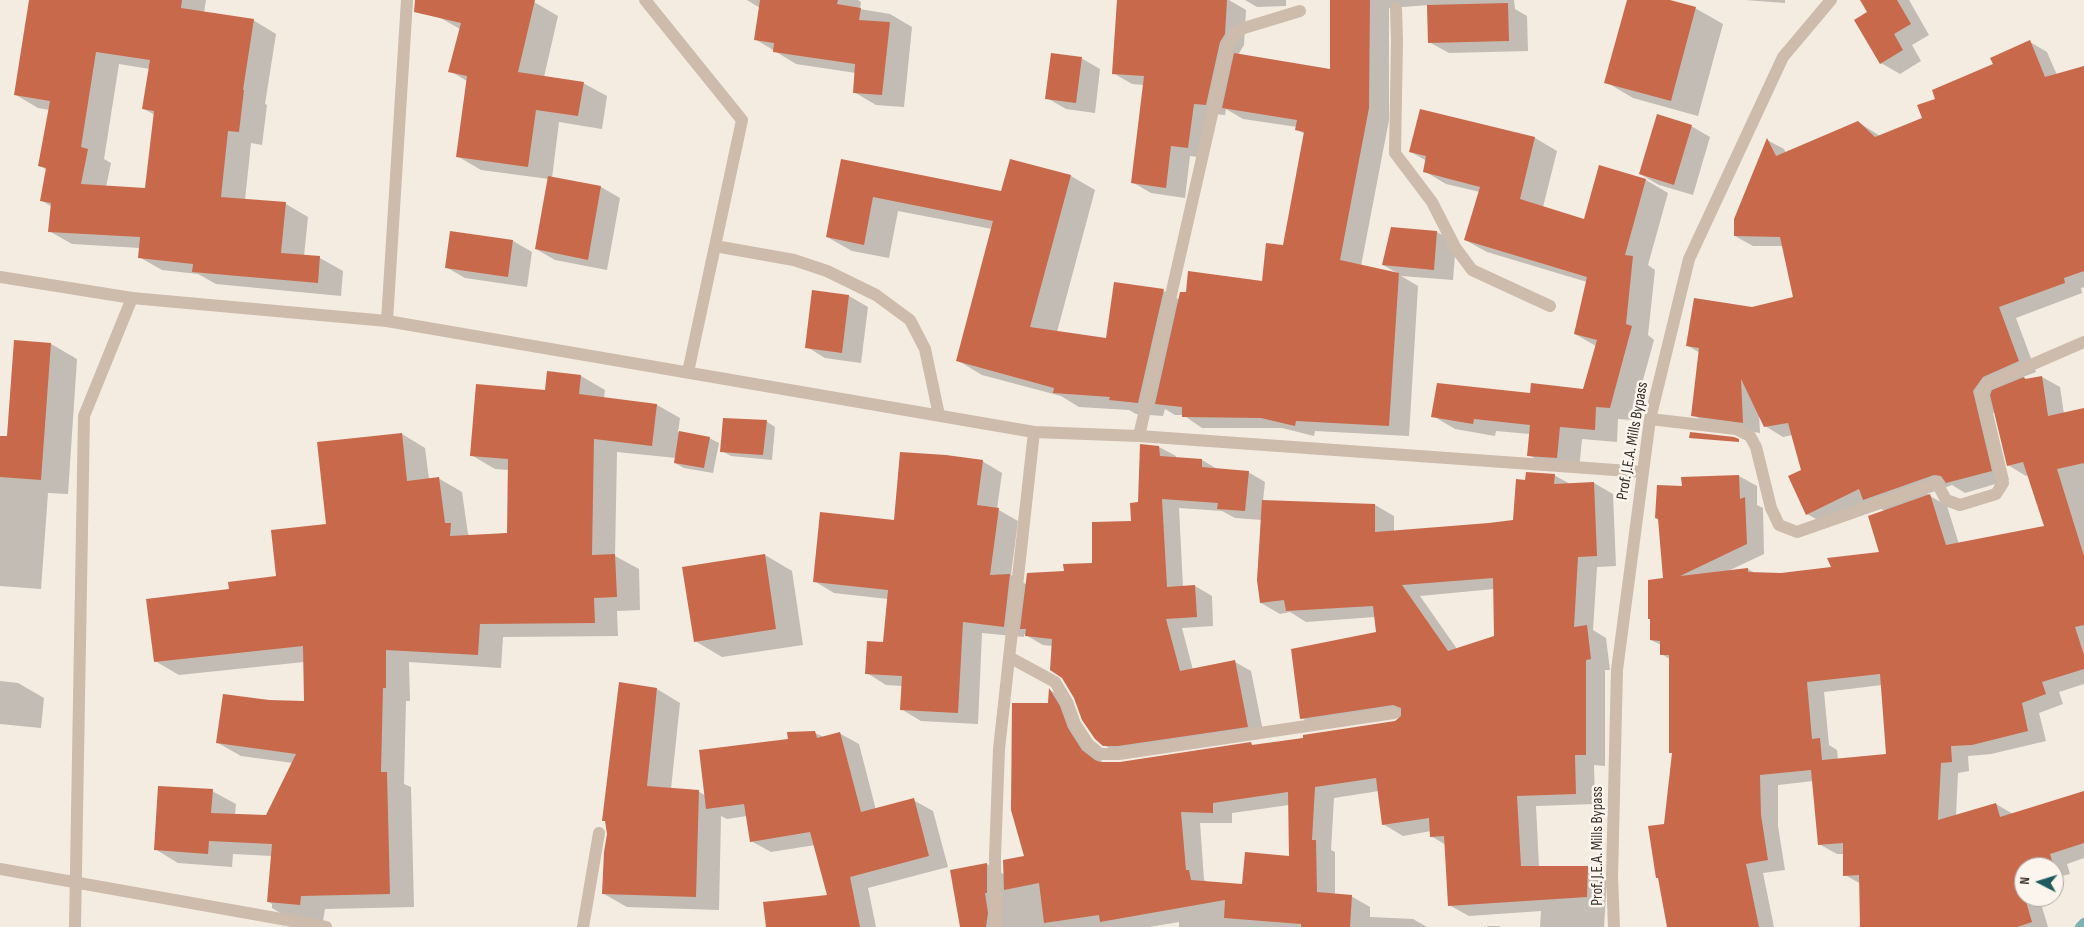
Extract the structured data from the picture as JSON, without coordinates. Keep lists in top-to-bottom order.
{
  "streets": {
    "street": ["Prof. J.E.A. Mills Bypass"]
  },
  "north": "left"
}
